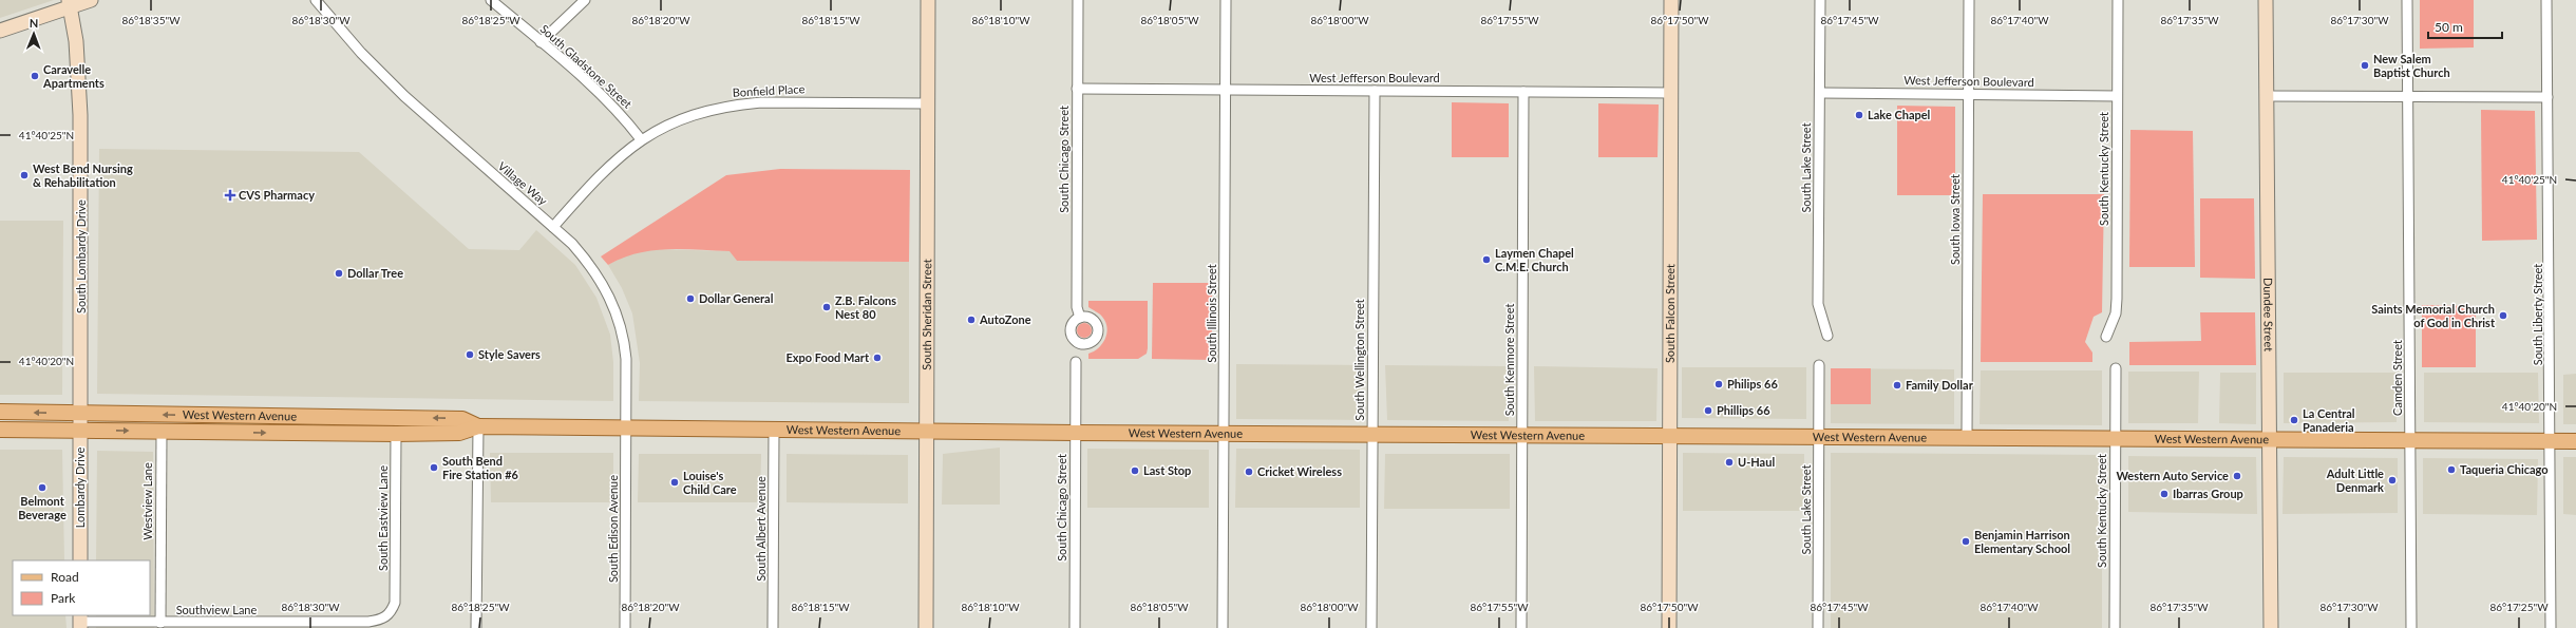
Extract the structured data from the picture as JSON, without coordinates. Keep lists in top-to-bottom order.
{
  "streets": {
    "main road": ["West Western Avenue"],
    "street": [
      "South Gladstone Street",
      "West Jefferson Boulevard",
      "Bonfield Place",
      "South Chicago Street",
      "South Lake Street",
      "South Kentucky Street",
      "Village Way",
      "South Iowa Street",
      "South Lombardy Drive",
      "South Illinois Street",
      "Dundee Street",
      "South Sheridan Street",
      "South Falcon Street",
      "South Liberty Street",
      "South Wellington Street",
      "South Kenmore Street",
      "Camden Street",
      "Lombardy Drive",
      "Westview Lane",
      "South Eastview Lane",
      "South Edison Avenue",
      "South Albert Avenue",
      "Southview Lane"
    ]
  },
  "crossings": [
    ["South Gladstone Street", "Bonfield Place"],
    ["West Jefferson Boulevard", "South Chicago Street"],
    ["West Jefferson Boulevard", "South Lake Street"],
    ["West Jefferson Boulevard", "South Kentucky Street"],
    ["West Jefferson Boulevard", "South Iowa Street"],
    ["West Jefferson Boulevard", "South Illinois Street"],
    ["West Jefferson Boulevard", "South Falcon Street"],
    ["West Jefferson Boulevard", "South Wellington Street"],
    ["West Jefferson Boulevard", "South Kenmore Street"],
    ["Bonfield Place", "Village Way"],
    ["Bonfield Place", "South Sheridan Street"],
    ["South Chicago Street", "West Western Avenue"],
    ["South Lake Street", "West Western Avenue"],
    ["South Kentucky Street", "West Western Avenue"],
    ["Village Way", "West Western Avenue"],
    ["Village Way", "South Edison Avenue"],
    ["South Iowa Street", "West Western Avenue"],
    ["South Lombardy Drive", "West Western Avenue"],
    ["South Lombardy Drive", "Lombardy Drive"],
    ["South Illinois Street", "West Western Avenue"],
    ["Dundee Street", "West Western Avenue"],
    ["South Sheridan Street", "West Western Avenue"],
    ["South Falcon Street", "West Western Avenue"],
    ["South Liberty Street", "West Western Avenue"],
    ["South Wellington Street", "West Western Avenue"],
    ["South Kenmore Street", "West Western Avenue"],
    ["Camden Street", "West Western Avenue"],
    ["West Western Avenue", "Lombardy Drive"],
    ["West Western Avenue", "Westview Lane"],
    ["West Western Avenue", "South Eastview Lane"],
    ["West Western Avenue", "South Edison Avenue"],
    ["West Western Avenue", "South Albert Avenue"],
    ["Westview Lane", "Southview Lane"],
    ["South Eastview Lane", "Southview Lane"]
  ],
  "places": {
    "other": [
      "New Salem Baptist Church",
      "Caravelle Apartments",
      "Lake Chapel",
      "West Bend Nursing & Rehabilitation",
      "Laymen Chapel C.M.E. Church",
      "Dollar Tree",
      "Dollar General",
      "Z.B. Falcons Nest 80",
      "Saints Memorial Church of God in Christ",
      "AutoZone",
      "Style Savers",
      "Expo Food Mart",
      "Philips 66",
      "Family Dollar",
      "Phillips 66",
      "La Central Panaderia",
      "U-Haul",
      "South Bend Fire Station #6",
      "Taqueria Chicago",
      "Last Stop",
      "Cricket Wireless",
      "Western Auto Service",
      "Adult Little Denmark",
      "Louise's Child Care",
      "Belmont Beverage",
      "Ibarras Group",
      "Benjamin Harrison Elementary School"
    ],
    "health": ["CVS Pharmacy"]
  },
  "legend": ["Road", "Park"],
  "scale_bar": "50 m",
  "north": "top",
  "coordinates": [
    "86°18'35\"W",
    "86°18'30\"W",
    "86°18'25\"W",
    "86°18'20\"W",
    "86°18'15\"W",
    "86°18'10\"W",
    "86°18'05\"W",
    "86°18'00\"W",
    "86°17'55\"W",
    "86°17'50\"W",
    "86°17'45\"W",
    "86°17'40\"W",
    "86°17'35\"W",
    "86°17'30\"W",
    "41°40'25\"N",
    "41°40'20\"N",
    "86°17'25\"W"
  ]
}
